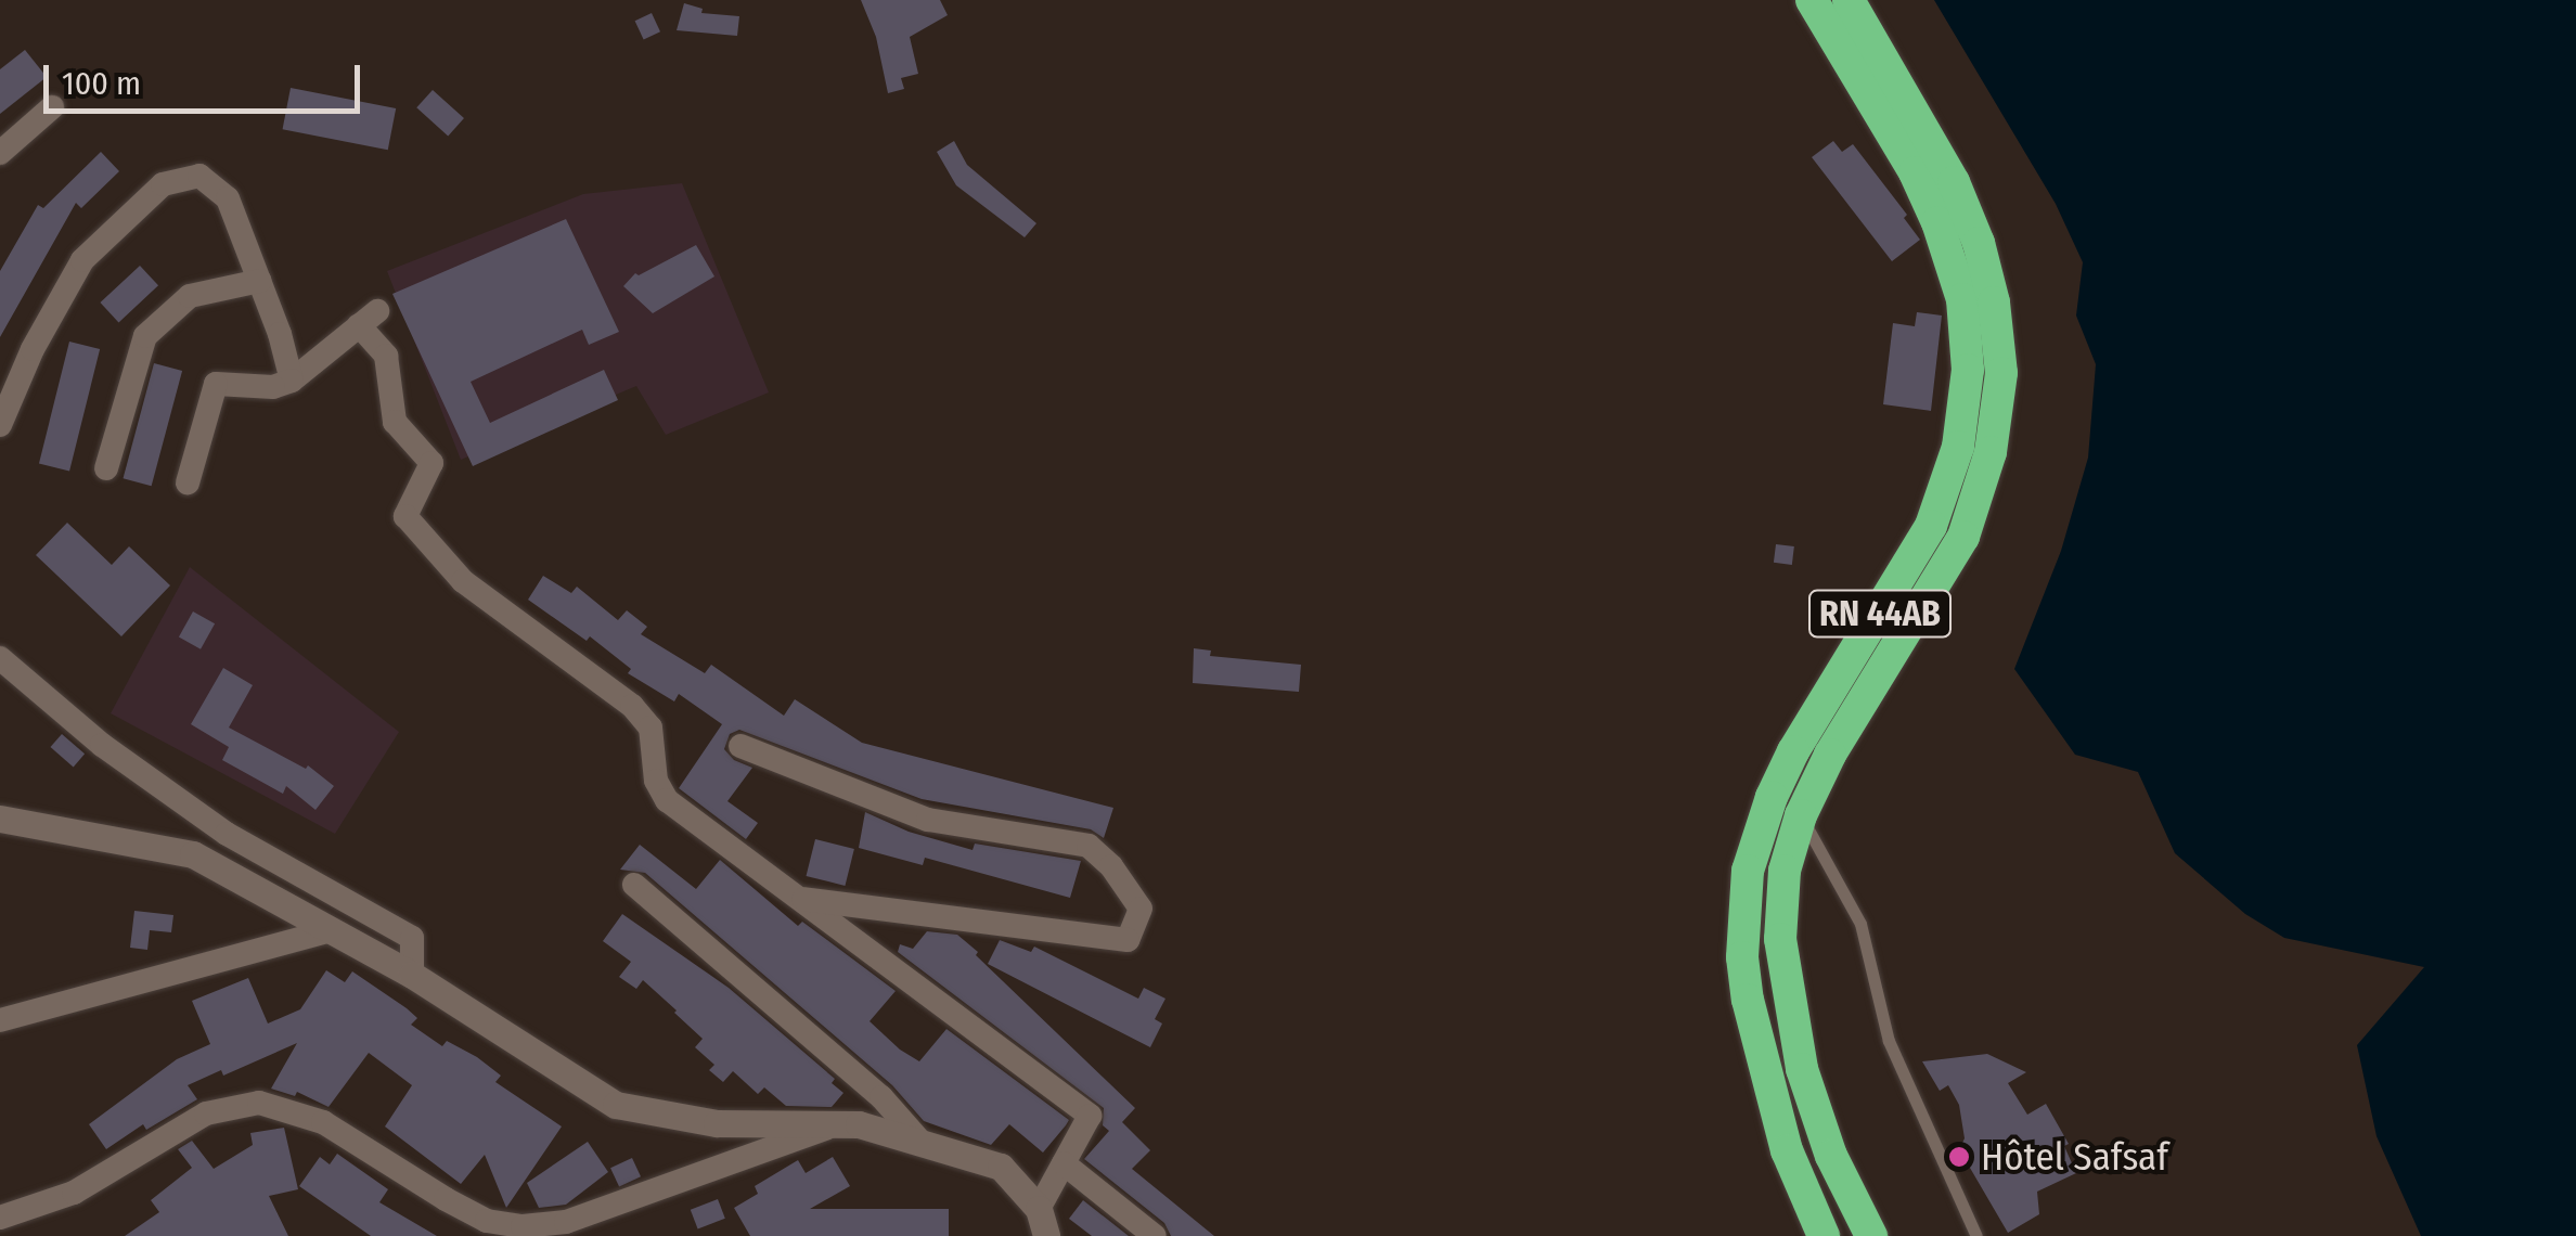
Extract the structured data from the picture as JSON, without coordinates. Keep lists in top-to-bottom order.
{
  "streets": {
    "highway": ["RN 44AB"]
  },
  "places": ["Hôtel Safsaf"],
  "scale_bar": "100 m"
}
